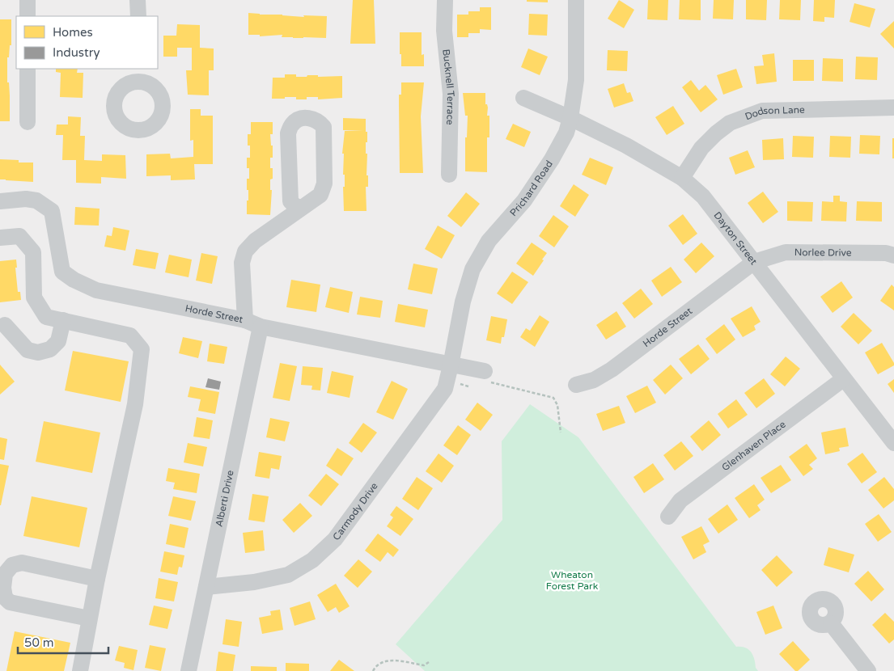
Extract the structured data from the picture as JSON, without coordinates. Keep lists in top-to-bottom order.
{
  "streets": {
    "street": [
      "Bucknell Terrace",
      "Dodson Lane",
      "Prichard Road",
      "Dayton Street",
      "Norlee Drive",
      "Horde Street",
      "Glenhaven Place",
      "Alberti Drive",
      "Carmody Drive"
    ]
  },
  "crossings": [
    ["Dodson Lane", "Dayton Street"],
    ["Prichard Road", "Dayton Street"],
    ["Prichard Road", "Horde Street"],
    ["Prichard Road", "Carmody Drive"],
    ["Dayton Street", "Norlee Drive"],
    ["Dayton Street", "Horde Street"],
    ["Dayton Street", "Glenhaven Place"],
    ["Norlee Drive", "Horde Street"],
    ["Horde Street", "Alberti Drive"],
    ["Horde Street", "Carmody Drive"],
    ["Alberti Drive", "Carmody Drive"]
  ],
  "parks": ["Wheaton Forest Park"],
  "legend": ["Homes", "Industry"],
  "scale_bar": "50 m"
}
